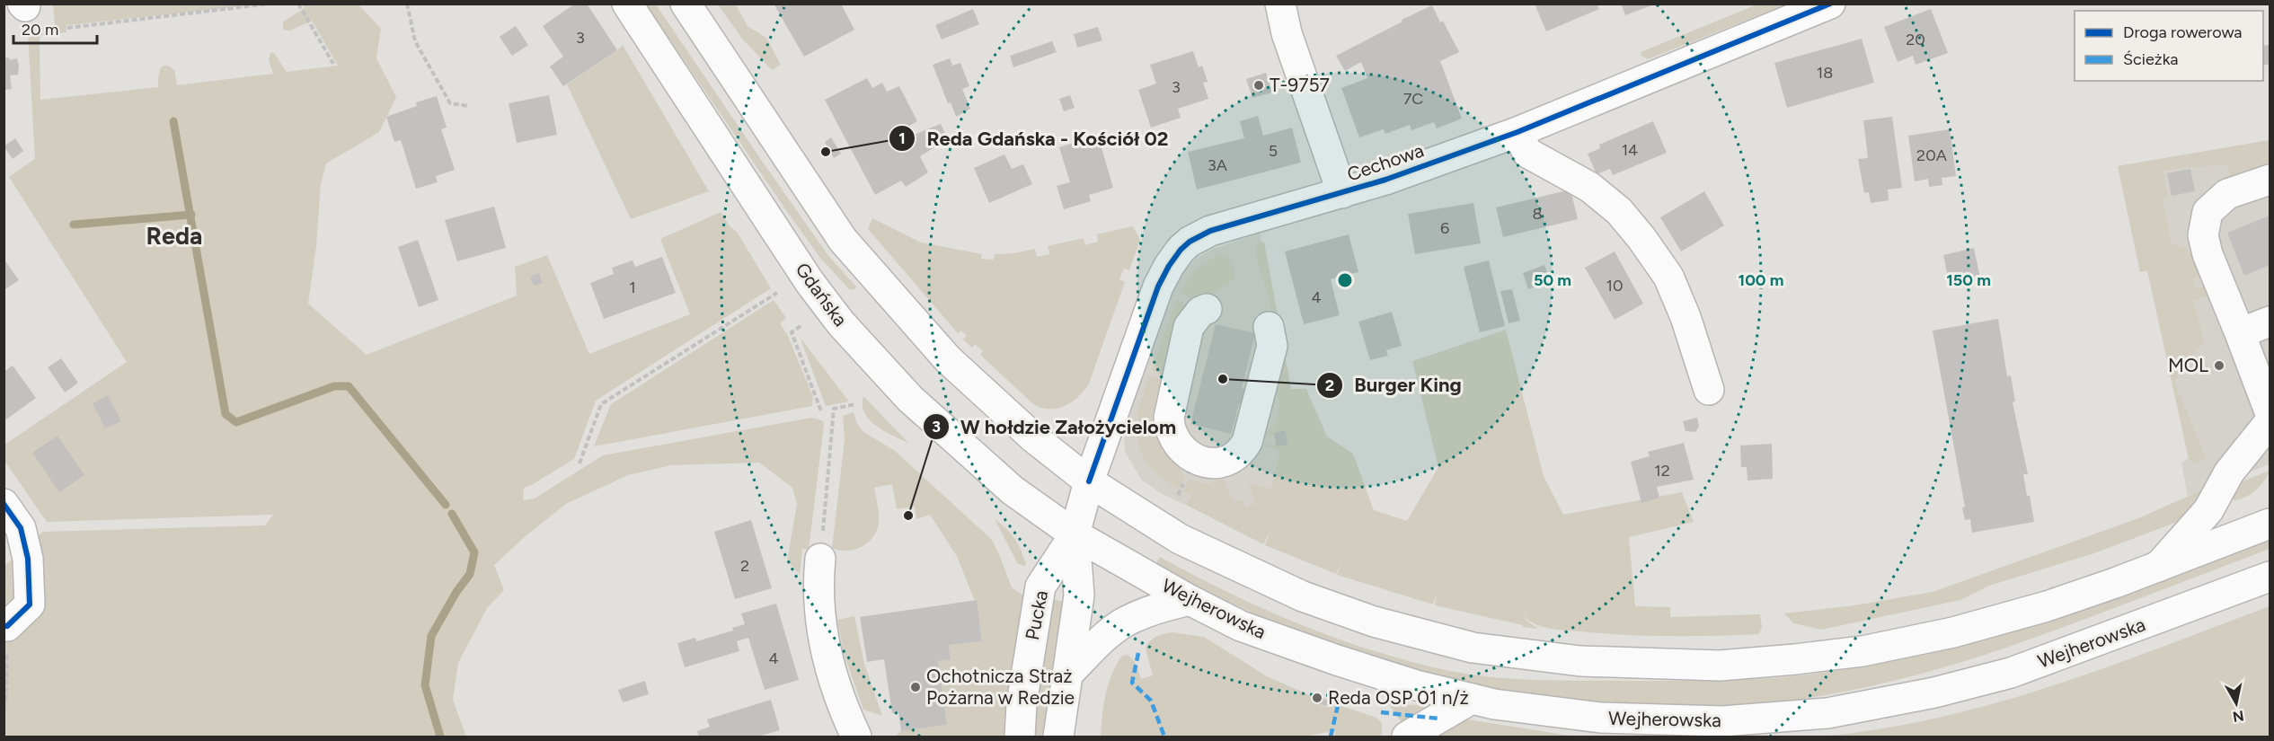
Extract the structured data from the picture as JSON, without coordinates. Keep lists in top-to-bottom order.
{
  "streets": {
    "main road": [
      "Cechowa",
      "Gdańska",
      "Wejherowska",
      "Pucka"
    ]
  },
  "crossings": [
    ["Cechowa", "Pucka"],
    ["Gdańska", "Wejherowska"],
    ["Gdańska", "Pucka"],
    ["Wejherowska", "Pucka"]
  ],
  "districts": ["Reda"],
  "places": [
    "T-9757",
    "Reda Gdańska - Kościół 02",
    "MOL",
    "Burger King",
    "W hołdzie Założycielom",
    "Ochotnicza Straż Pożarna w Redzie",
    "Reda OSP 01 n/ż"
  ],
  "house_numbers": [
    "3",
    "20",
    "18",
    "3",
    "7C",
    "14",
    "5",
    "20A",
    "3A",
    "8",
    "6",
    "10",
    "1",
    "4",
    "12",
    "2",
    "4"
  ],
  "legend": ["Droga rowerowa", "Ścieżka"],
  "scale_bar": "20 m",
  "north": "bottom",
  "rings": ["50 m", "100 m", "150 m"]
}
